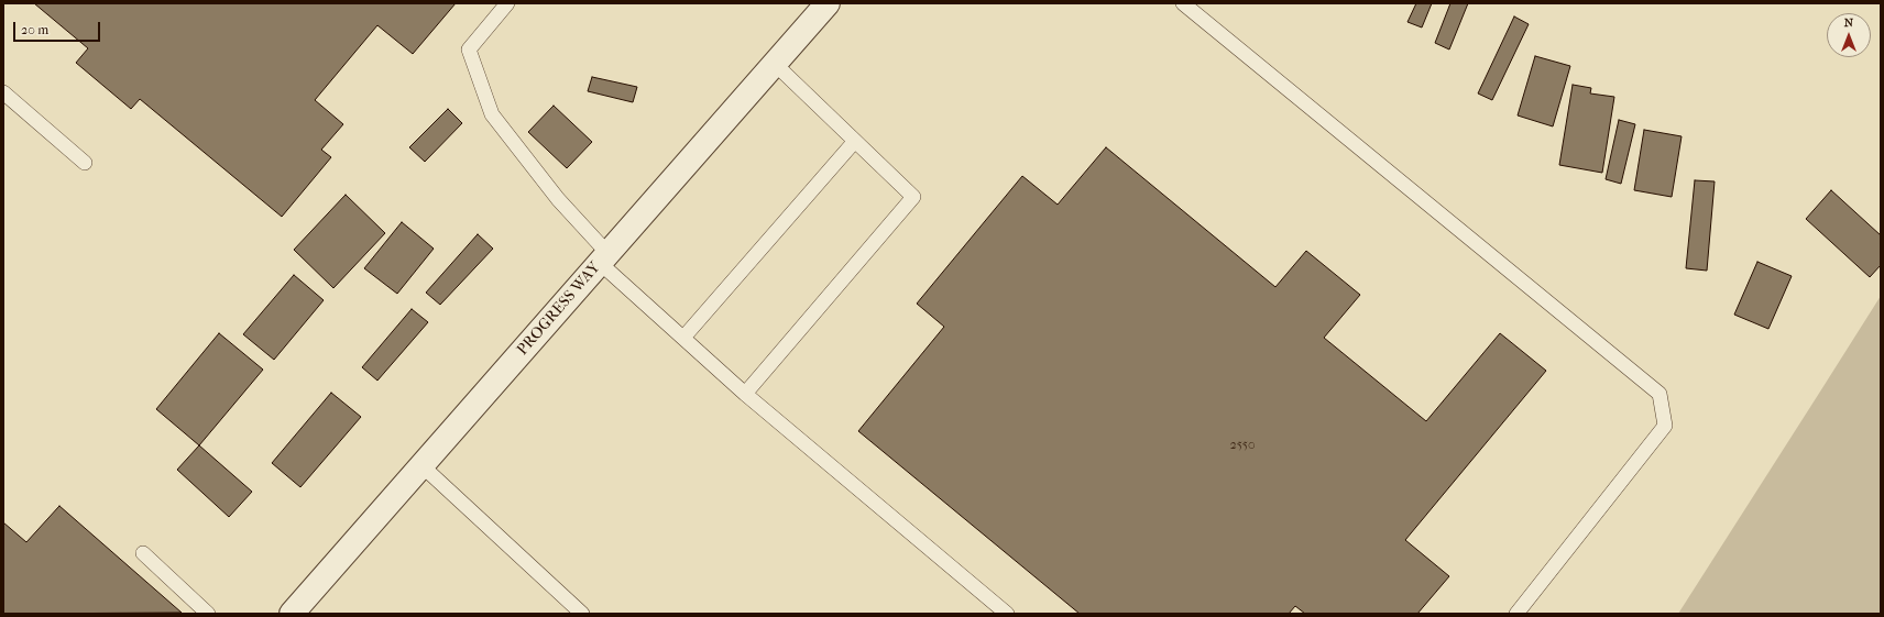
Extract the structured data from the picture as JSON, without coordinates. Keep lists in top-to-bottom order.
{
  "streets": {
    "street": ["PROGRESS WAY"]
  },
  "house_numbers": ["2550"],
  "scale_bar": "20 m",
  "north": "top"
}
